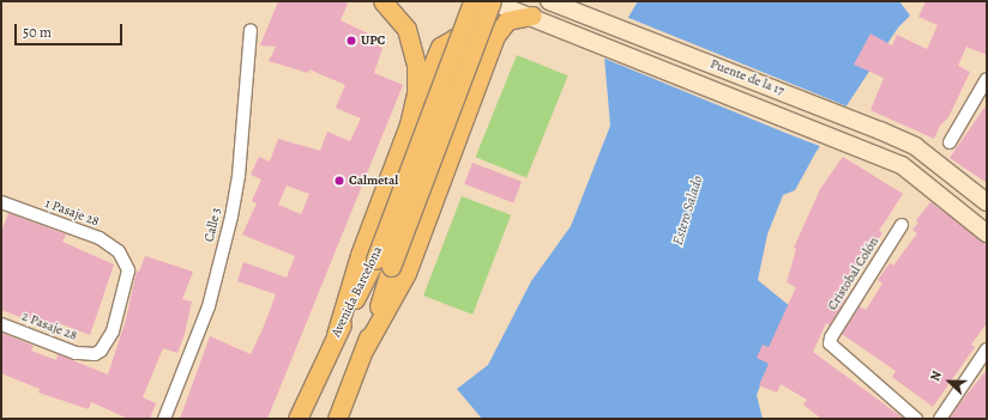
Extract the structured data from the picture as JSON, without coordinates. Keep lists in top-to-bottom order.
{
  "streets": {
    "main road": ["Puente de la 17", "Avenida Barcelona"],
    "street": [
      "1 Pasaje 28",
      "Calle 3",
      "Cristobal Colón",
      "2 Pasaje 28"
    ]
  },
  "crossings": [
    ["Puente de la 17", "Avenida Barcelona"],
    ["1 Pasaje 28", "2 Pasaje 28"]
  ],
  "water": ["Estero Salado"],
  "places": ["UPC", "Calmetal"],
  "scale_bar": "50 m",
  "north": "left"
}
